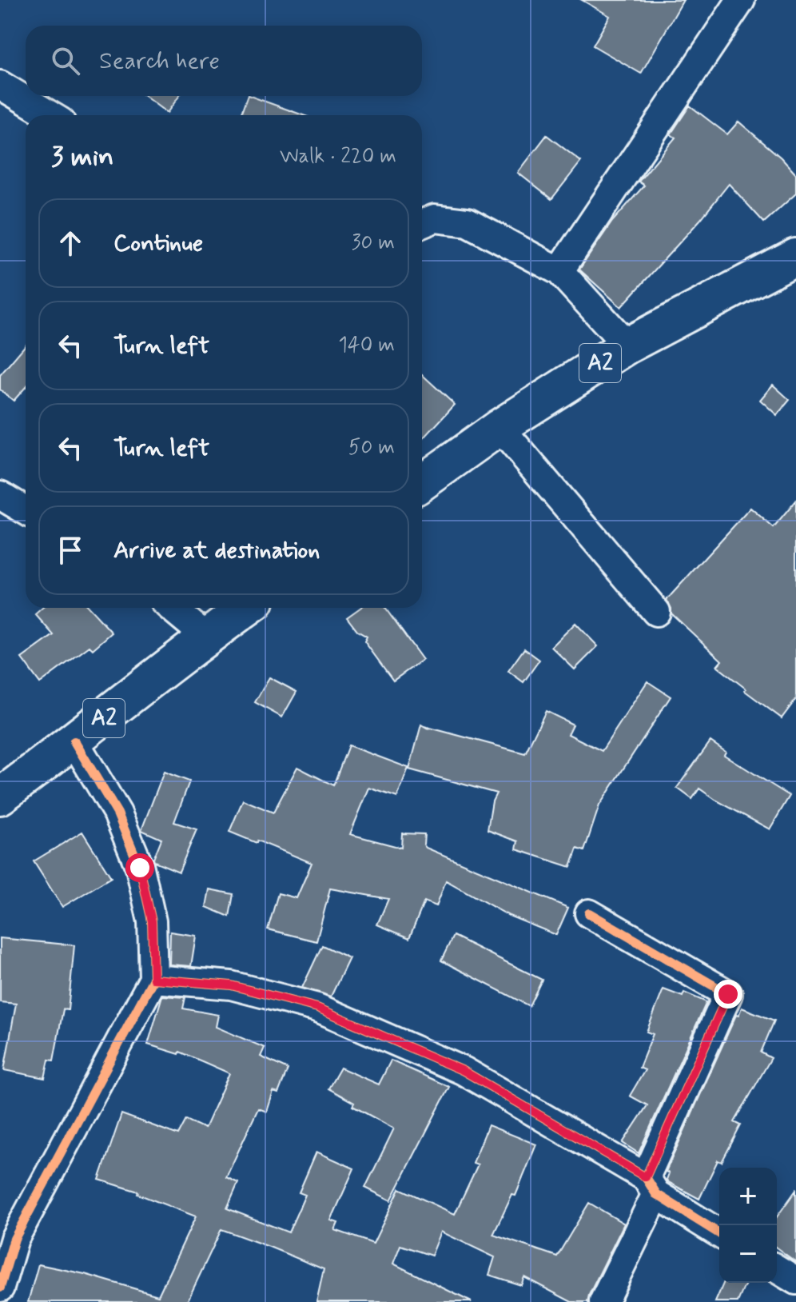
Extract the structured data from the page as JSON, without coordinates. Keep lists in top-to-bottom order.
{
  "streets": {
    "main road": ["A2"]
  },
  "page": {
    "search": "Search here",
    "heading": ["3 min", "Walk · 220 m"],
    "list": [
      ["Continue", "30 m"],
      ["Turn left", "140 m"],
      ["Turn left", "50 m"],
      "Arrive at destination"
    ],
    "map_buttons": ["+", "−"]
  }
}
